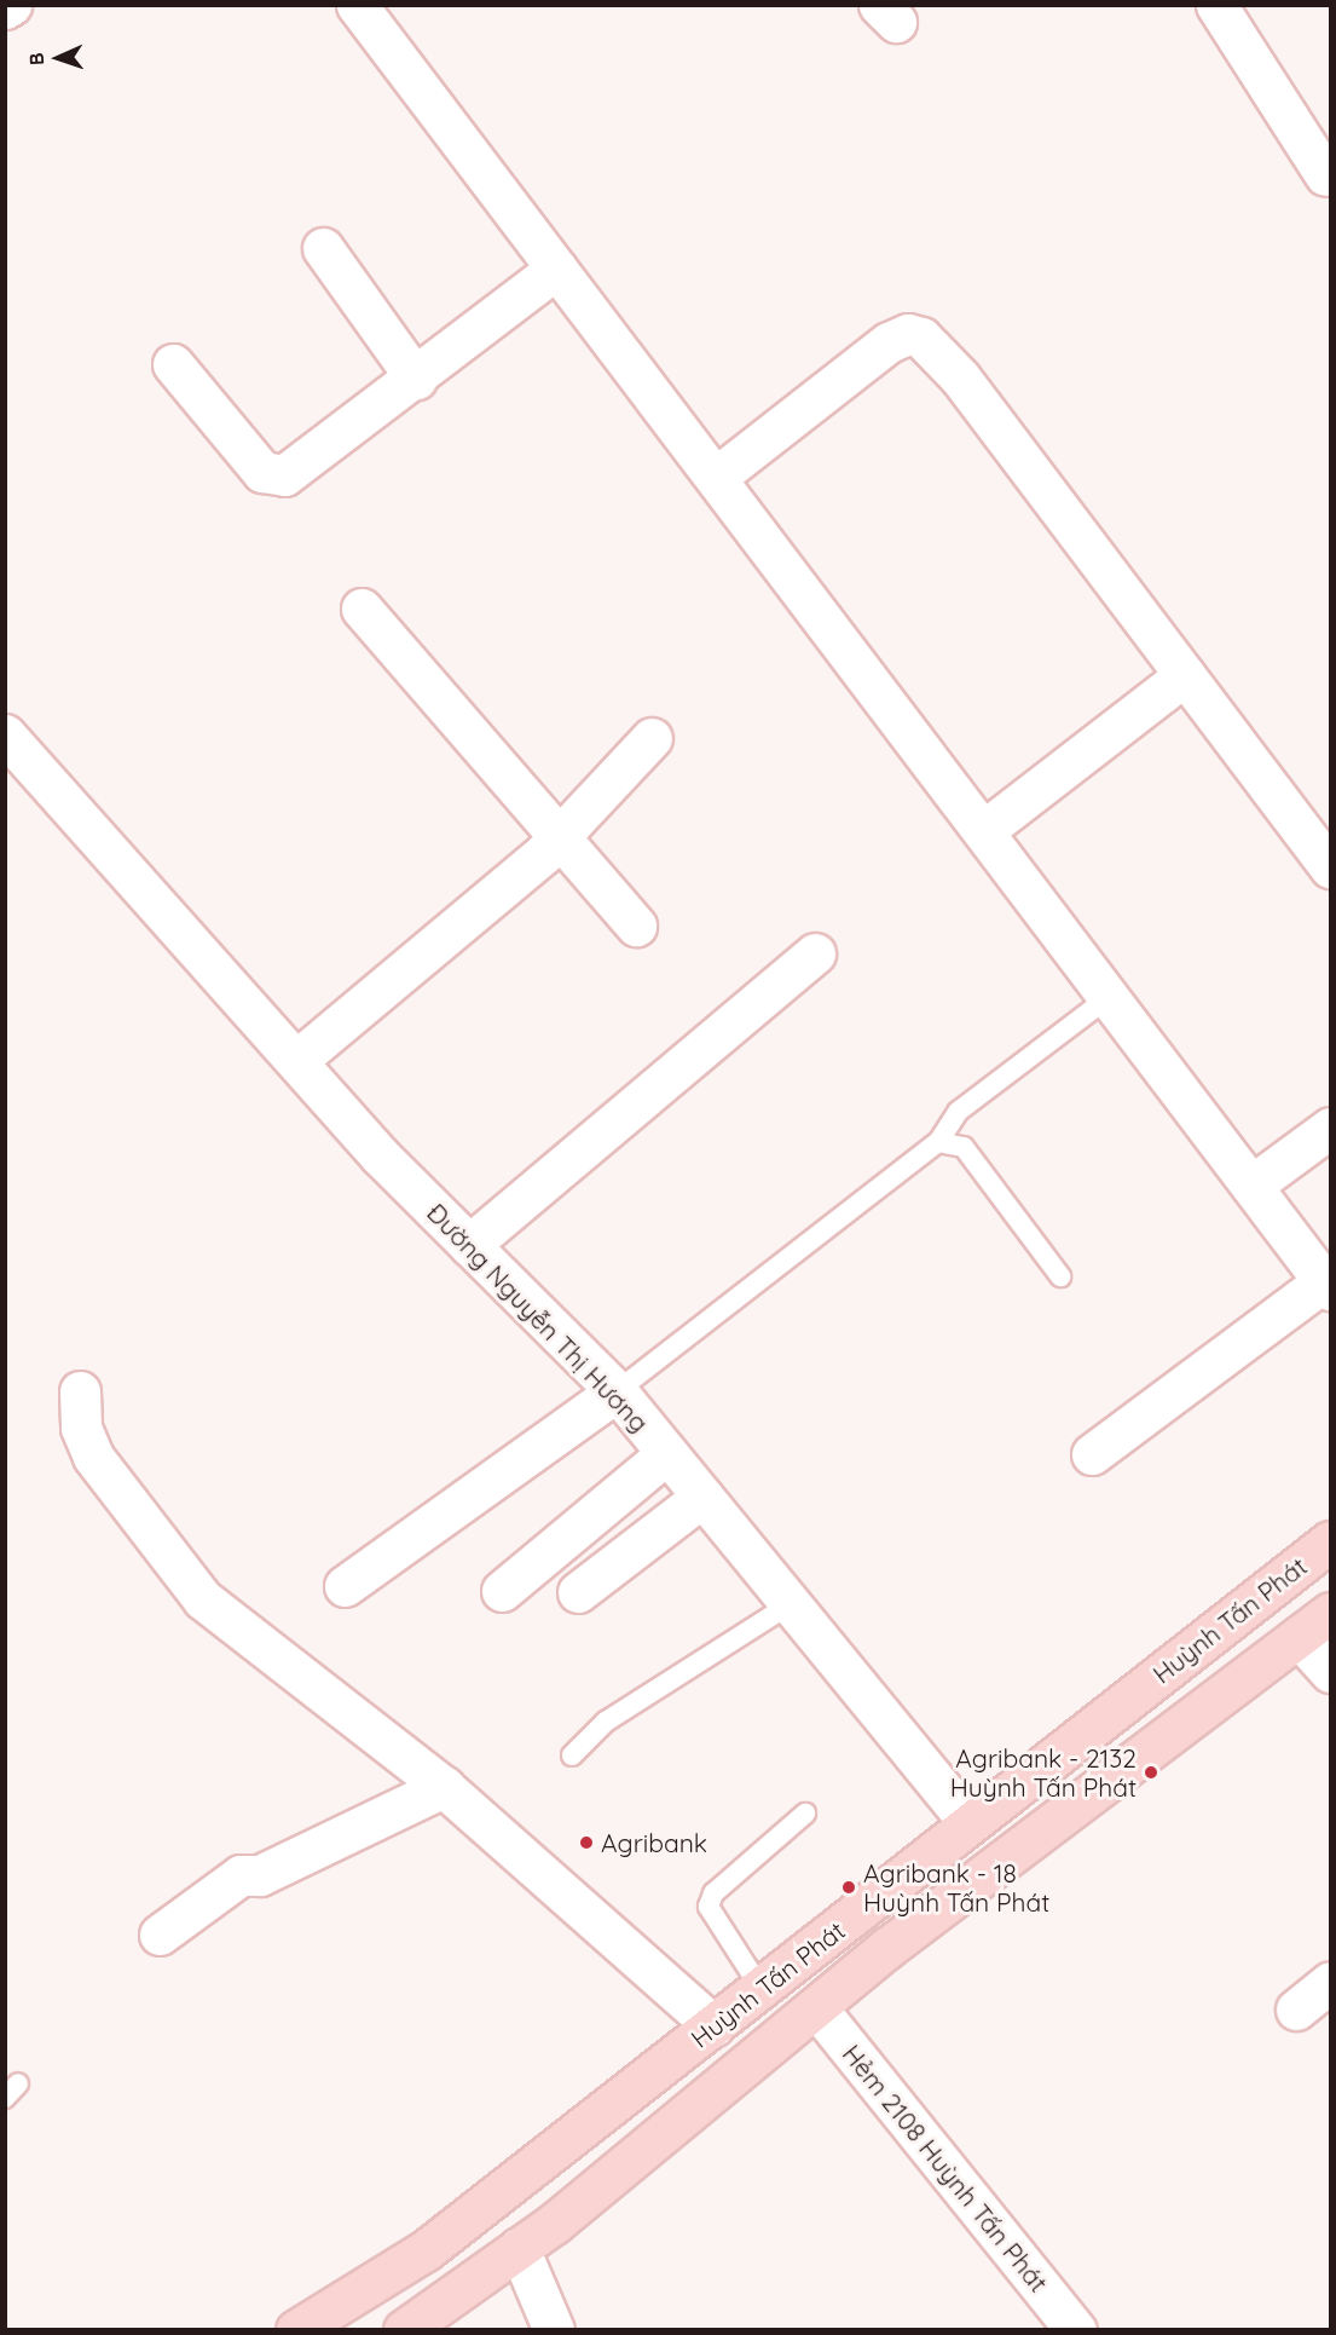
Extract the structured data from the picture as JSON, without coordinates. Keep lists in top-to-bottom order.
{
  "streets": {
    "main road": ["Huỳnh Tấn Phát"],
    "street": ["Đường Nguyễn Thị Hương", "Hẻm 2108 Huỳnh Tấn Phát"]
  },
  "crossings": [
    ["Đường Nguyễn Thị Hương", "Huỳnh Tấn Phát"],
    ["Huỳnh Tấn Phát", "Hẻm 2108 Huỳnh Tấn Phát"]
  ],
  "places": ["Agribank - 2132 Huỳnh Tấn Phát", "Agribank", "Agribank - 18 Huỳnh Tấn Phát"],
  "north": "left"
}
